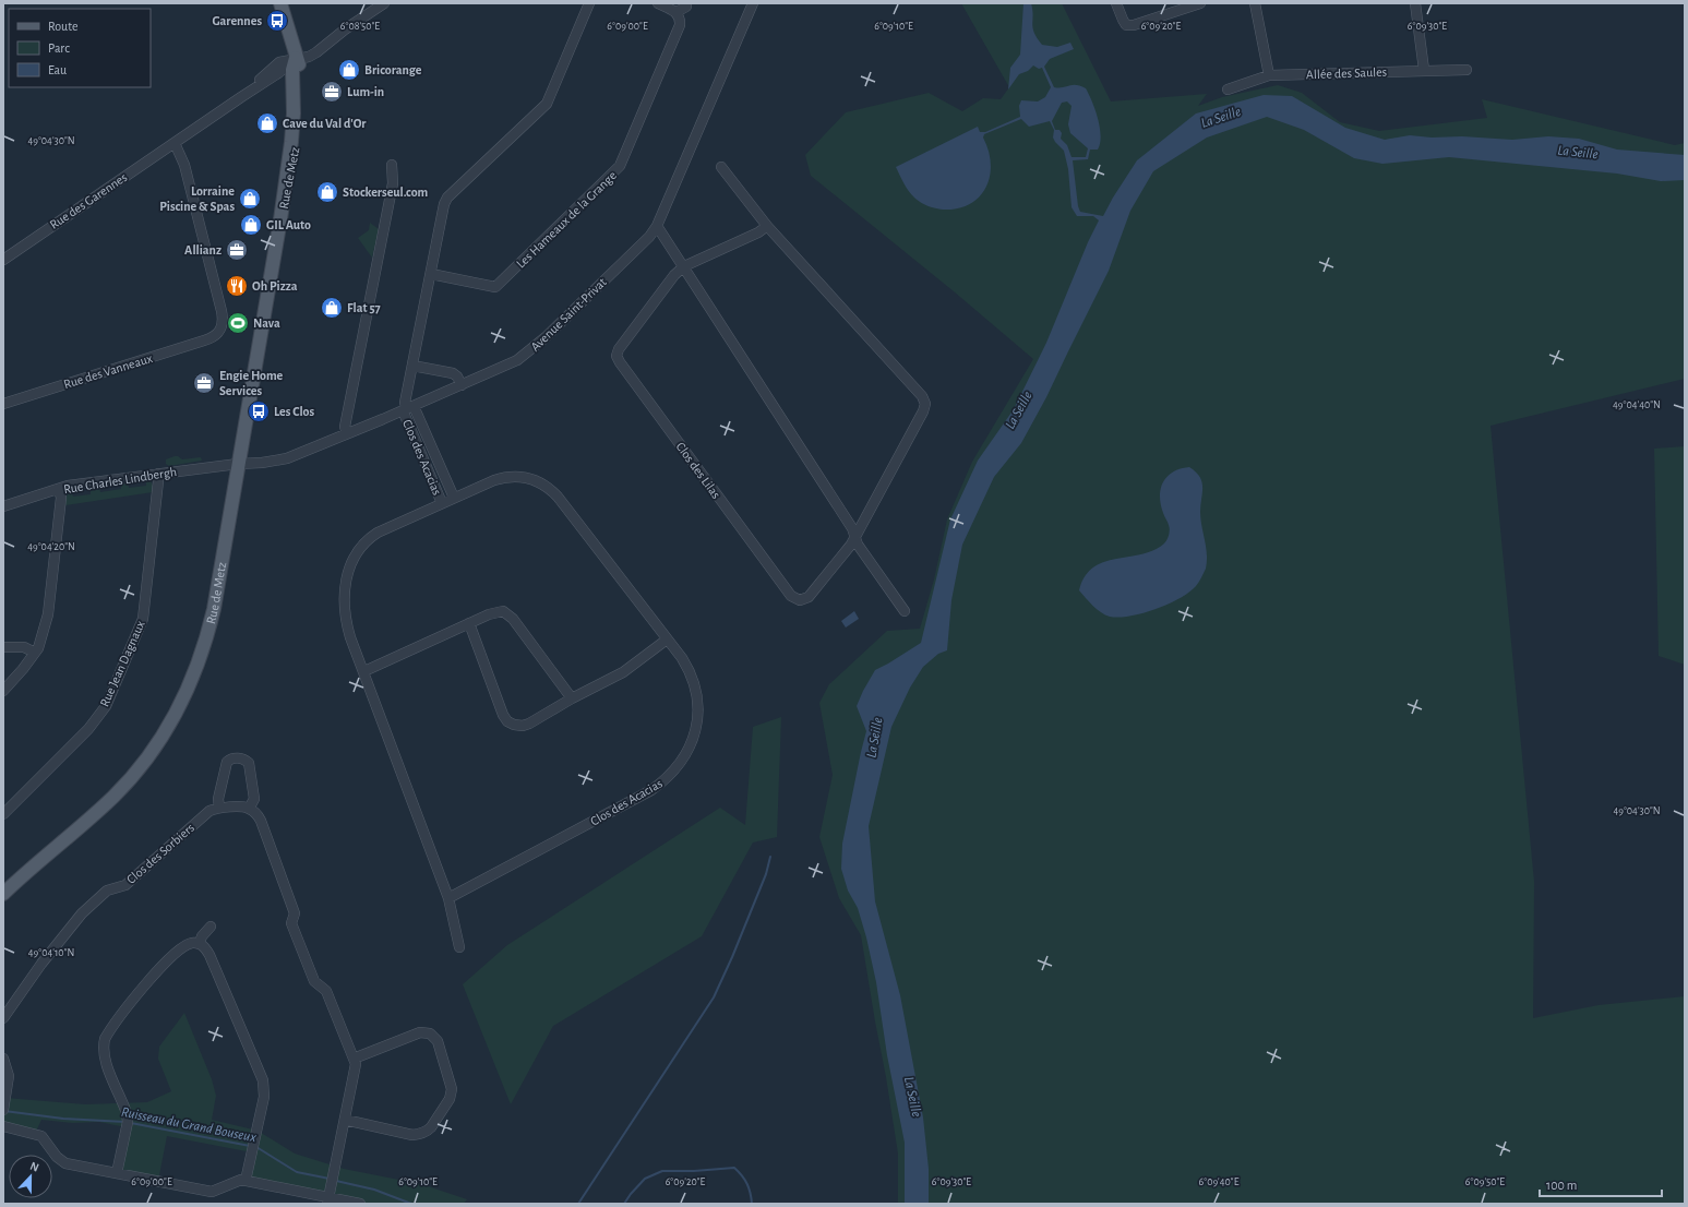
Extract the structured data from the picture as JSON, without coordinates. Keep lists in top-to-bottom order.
{
  "streets": {
    "main road": ["Rue de Metz"],
    "street": [
      "Allée des Saules",
      "Rue des Garennes",
      "Les Hameaux de la Grange",
      "Avenue Saint-Privat",
      "Rue des Vanneaux",
      "Clos des Acacias",
      "Clos des Lilas",
      "Rue Charles Lindbergh",
      "Rue Jean Dagnaux",
      "Clos des Sorbiers"
    ]
  },
  "crossings": [
    ["Rue de Metz", "Rue des Garennes"],
    ["Rue de Metz", "Avenue Saint-Privat"],
    ["Rue de Metz", "Rue Charles Lindbergh"],
    ["Rue des Garennes", "Rue des Vanneaux"],
    ["Avenue Saint-Privat", "Clos des Acacias"],
    ["Avenue Saint-Privat", "Rue Charles Lindbergh"],
    ["Rue Charles Lindbergh", "Rue Jean Dagnaux"]
  ],
  "water": ["La Seille", "Ruisseau du Grand Bouseux"],
  "places": {
    "bus stop": ["Garennes", "Les Clos"],
    "shop": [
      "Bricorange",
      "Cave du Val d'Or",
      "Stockerseul.com",
      "Lorraine Piscine & Spas",
      "GIL Auto",
      "Flat 57"
    ],
    "office": ["Lum-in", "Allianz", "Engie Home Services"],
    "restaurant": ["Oh Pizza"],
    "sports": ["Nava"]
  },
  "legend": ["Route", "Parc", "Eau"],
  "scale_bar": "100 m",
  "north": "top",
  "coordinates": [
    "6°08'50\"E",
    "6°09'00\"E",
    "6°09'10\"E",
    "6°09'20\"E",
    "6°09'30\"E",
    "49°04'30\"N",
    "49°04'40\"N",
    "49°04'20\"N",
    "49°04'10\"N",
    "6°09'40\"E",
    "6°09'50\"E"
  ]
}
